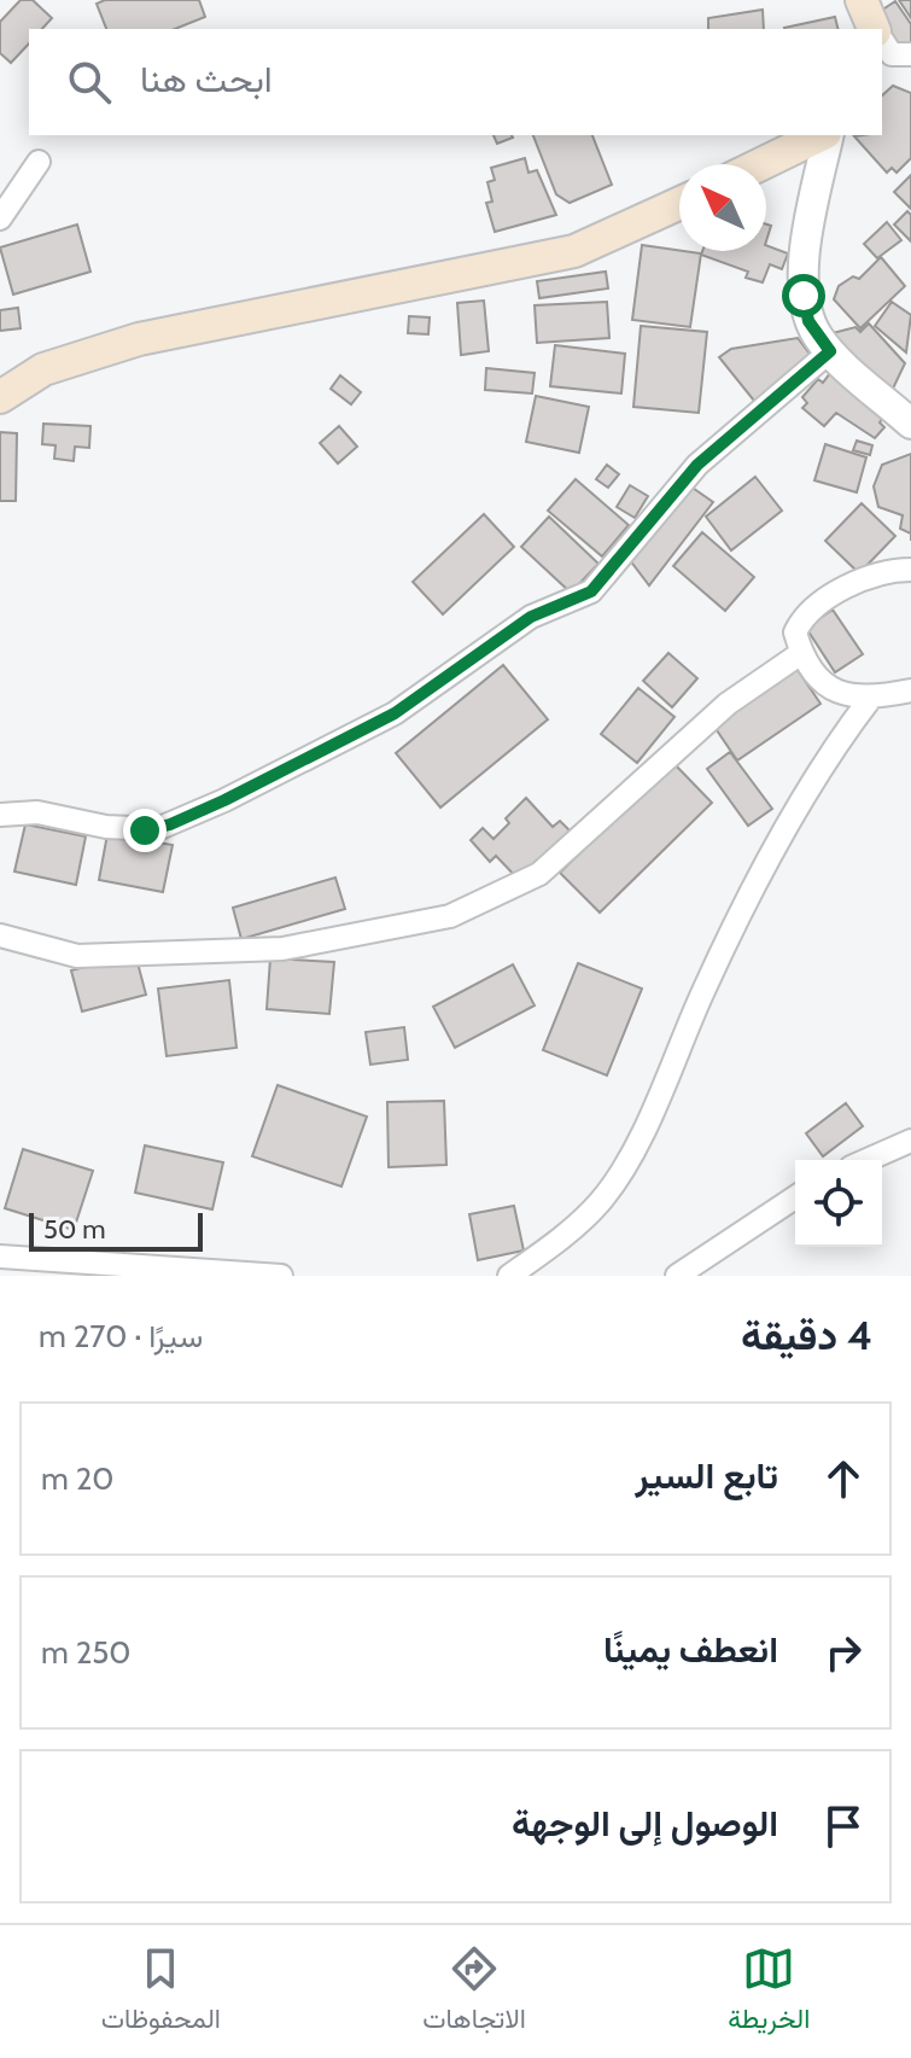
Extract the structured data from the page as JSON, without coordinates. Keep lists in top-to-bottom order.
{
  "scale_bar": "50 m",
  "north": "top left",
  "page": {
    "search": "ابحث هنا",
    "scale": "50 m",
    "heading": ["4 دقيقة", "سيرًا · 270 m"],
    "list": [
      ["تابع السير", "20 m"],
      ["انعطف يمينًا", "250 m"],
      "الوصول إلى الوجهة"
    ],
    "nav": ["الخريطة", "الاتجاهات", "المحفوظات"]
  }
}
